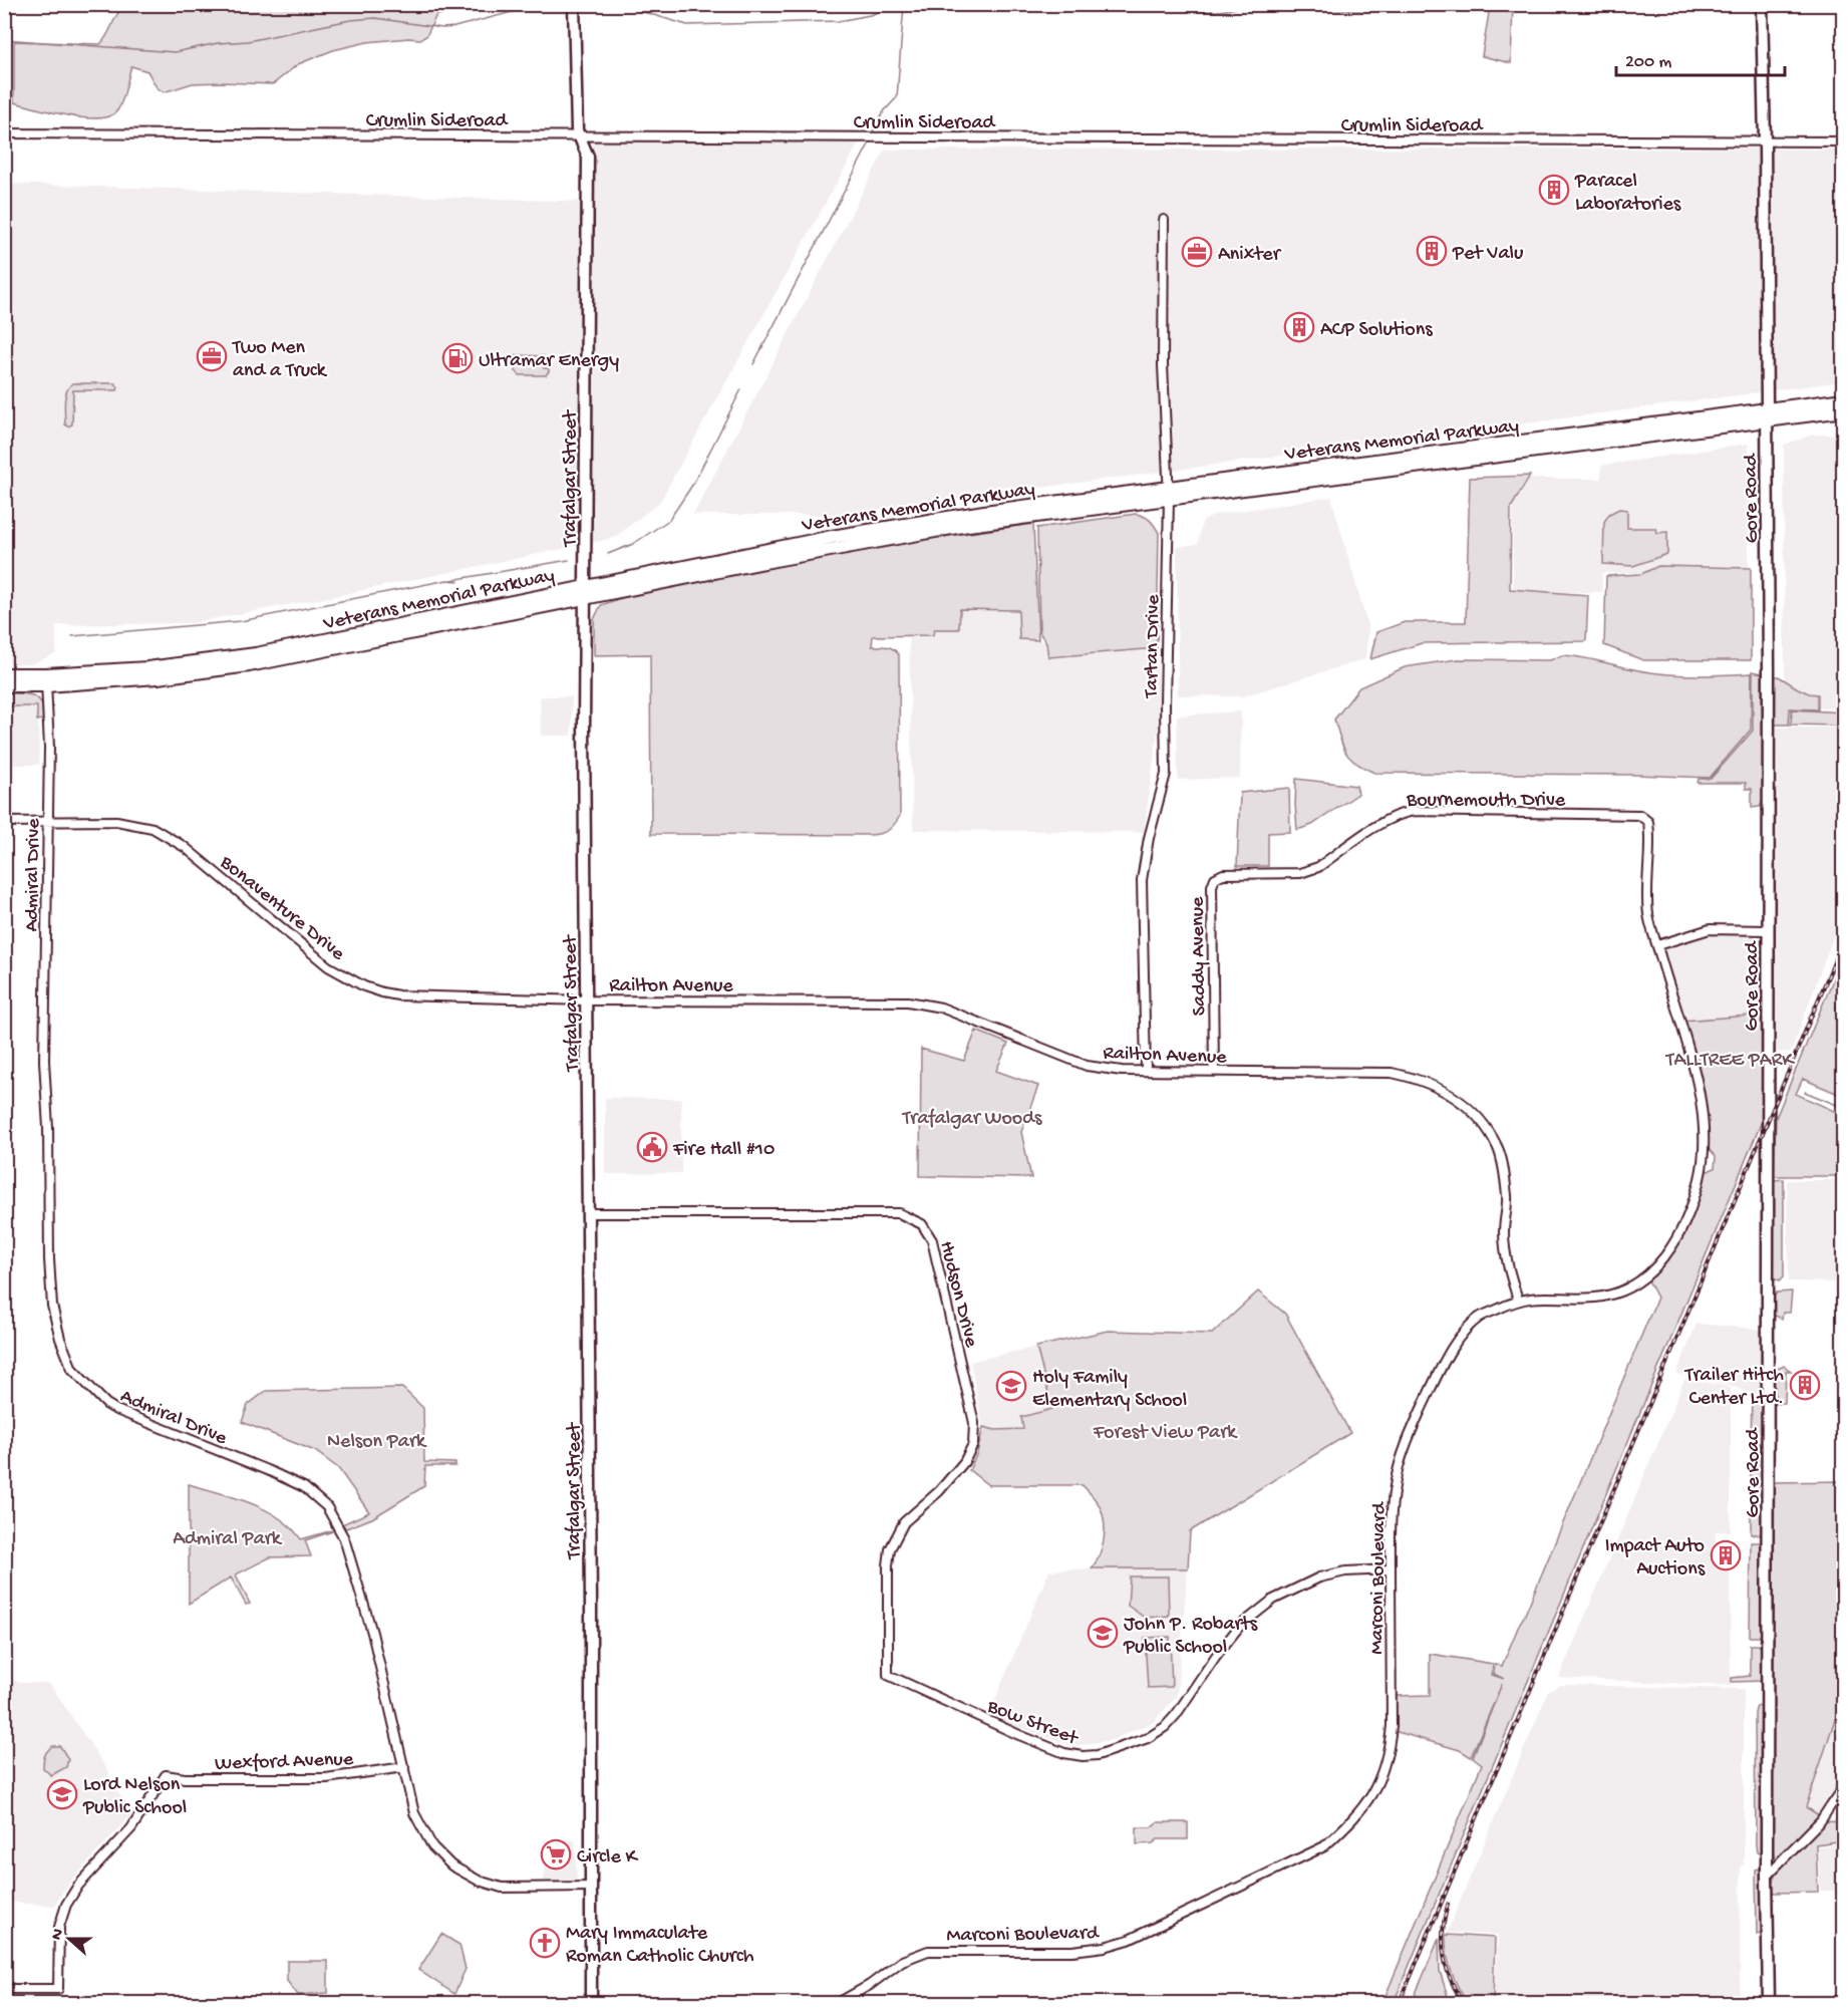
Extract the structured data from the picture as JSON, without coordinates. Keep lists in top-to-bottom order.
{
  "streets": {
    "highway": ["Veterans Memorial Parkway"],
    "main road": ["Trafalgar Street", "Gore Road"],
    "street": [
      "Crumlin Sideroad",
      "Tartan Drive",
      "Bournemouth Drive",
      "Admiral Drive",
      "Bonaventure Drive",
      "Saddy Avenue",
      "Railton Avenue",
      "Hudson Drive",
      "Marconi Boulevard",
      "Bow Street",
      "Wexford Avenue"
    ]
  },
  "crossings": [
    ["Crumlin Sideroad", "Trafalgar Street"],
    ["Crumlin Sideroad", "Gore Road"],
    ["Veterans Memorial Parkway", "Trafalgar Street"],
    ["Veterans Memorial Parkway", "Gore Road"],
    ["Veterans Memorial Parkway", "Tartan Drive"],
    ["Veterans Memorial Parkway", "Admiral Drive"],
    ["Trafalgar Street", "Admiral Drive"],
    ["Trafalgar Street", "Bonaventure Drive"],
    ["Trafalgar Street", "Railton Avenue"],
    ["Trafalgar Street", "Hudson Drive"],
    ["Tartan Drive", "Railton Avenue"],
    ["Bournemouth Drive", "Saddy Avenue"],
    ["Bournemouth Drive", "Marconi Boulevard"],
    ["Admiral Drive", "Bonaventure Drive"],
    ["Admiral Drive", "Wexford Avenue"],
    ["Bonaventure Drive", "Railton Avenue"],
    ["Saddy Avenue", "Railton Avenue"],
    ["Railton Avenue", "Marconi Boulevard"],
    ["Hudson Drive", "Bow Street"],
    ["Marconi Boulevard", "Bow Street"]
  ],
  "parks": [
    "TALLTREE PARK",
    "Trafalgar Woods",
    "Forest View Park",
    "Nelson Park",
    "Admiral Park"
  ],
  "places": {
    "building": [
      "Paracel Laboratories",
      "Pet Valu",
      "ACP Solutions",
      "Trailer Hitch Center Ltd.",
      "Impact Auto Auctions"
    ],
    "office": ["Anixter", "Two Men and a Truck"],
    "fuel station": ["Ultramar Energy"],
    "public building": ["Fire Hall #10"],
    "school or university": ["Holy Family Elementary School", "John P. Robarts Public School", "Lord Nelson Public School"],
    "supermarket": ["Circle K"],
    "church": ["Mary Immaculate Roman Catholic Church"]
  },
  "scale_bar": "200 m",
  "north": "left"
}
